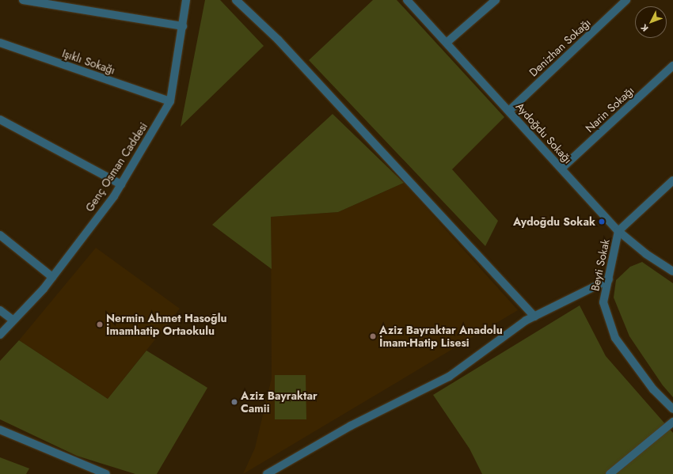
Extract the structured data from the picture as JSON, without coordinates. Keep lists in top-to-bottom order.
{
  "streets": {
    "street": [
      "Denizhan Sokağı",
      "Işıklı Sokağı",
      "Narin Sokağı",
      "Aydoğdu Sokağı",
      "Genç Osman Caddesi",
      "Beyti Sokak"
    ]
  },
  "crossings": [
    ["Denizhan Sokağı", "Aydoğdu Sokağı"],
    ["Işıklı Sokağı", "Genç Osman Caddesi"],
    ["Narin Sokağı", "Aydoğdu Sokağı"],
    ["Aydoğdu Sokağı", "Beyti Sokak"]
  ],
  "places": [
    "Aydoğdu Sokak",
    "Nermin Ahmet Hasoğlu İmamhatip Ortaokulu",
    "Aziz Bayraktar Anadolu İmam-Hatip Lisesi",
    "Aziz Bayraktar Camii"
  ],
  "north": "bottom left"
}
